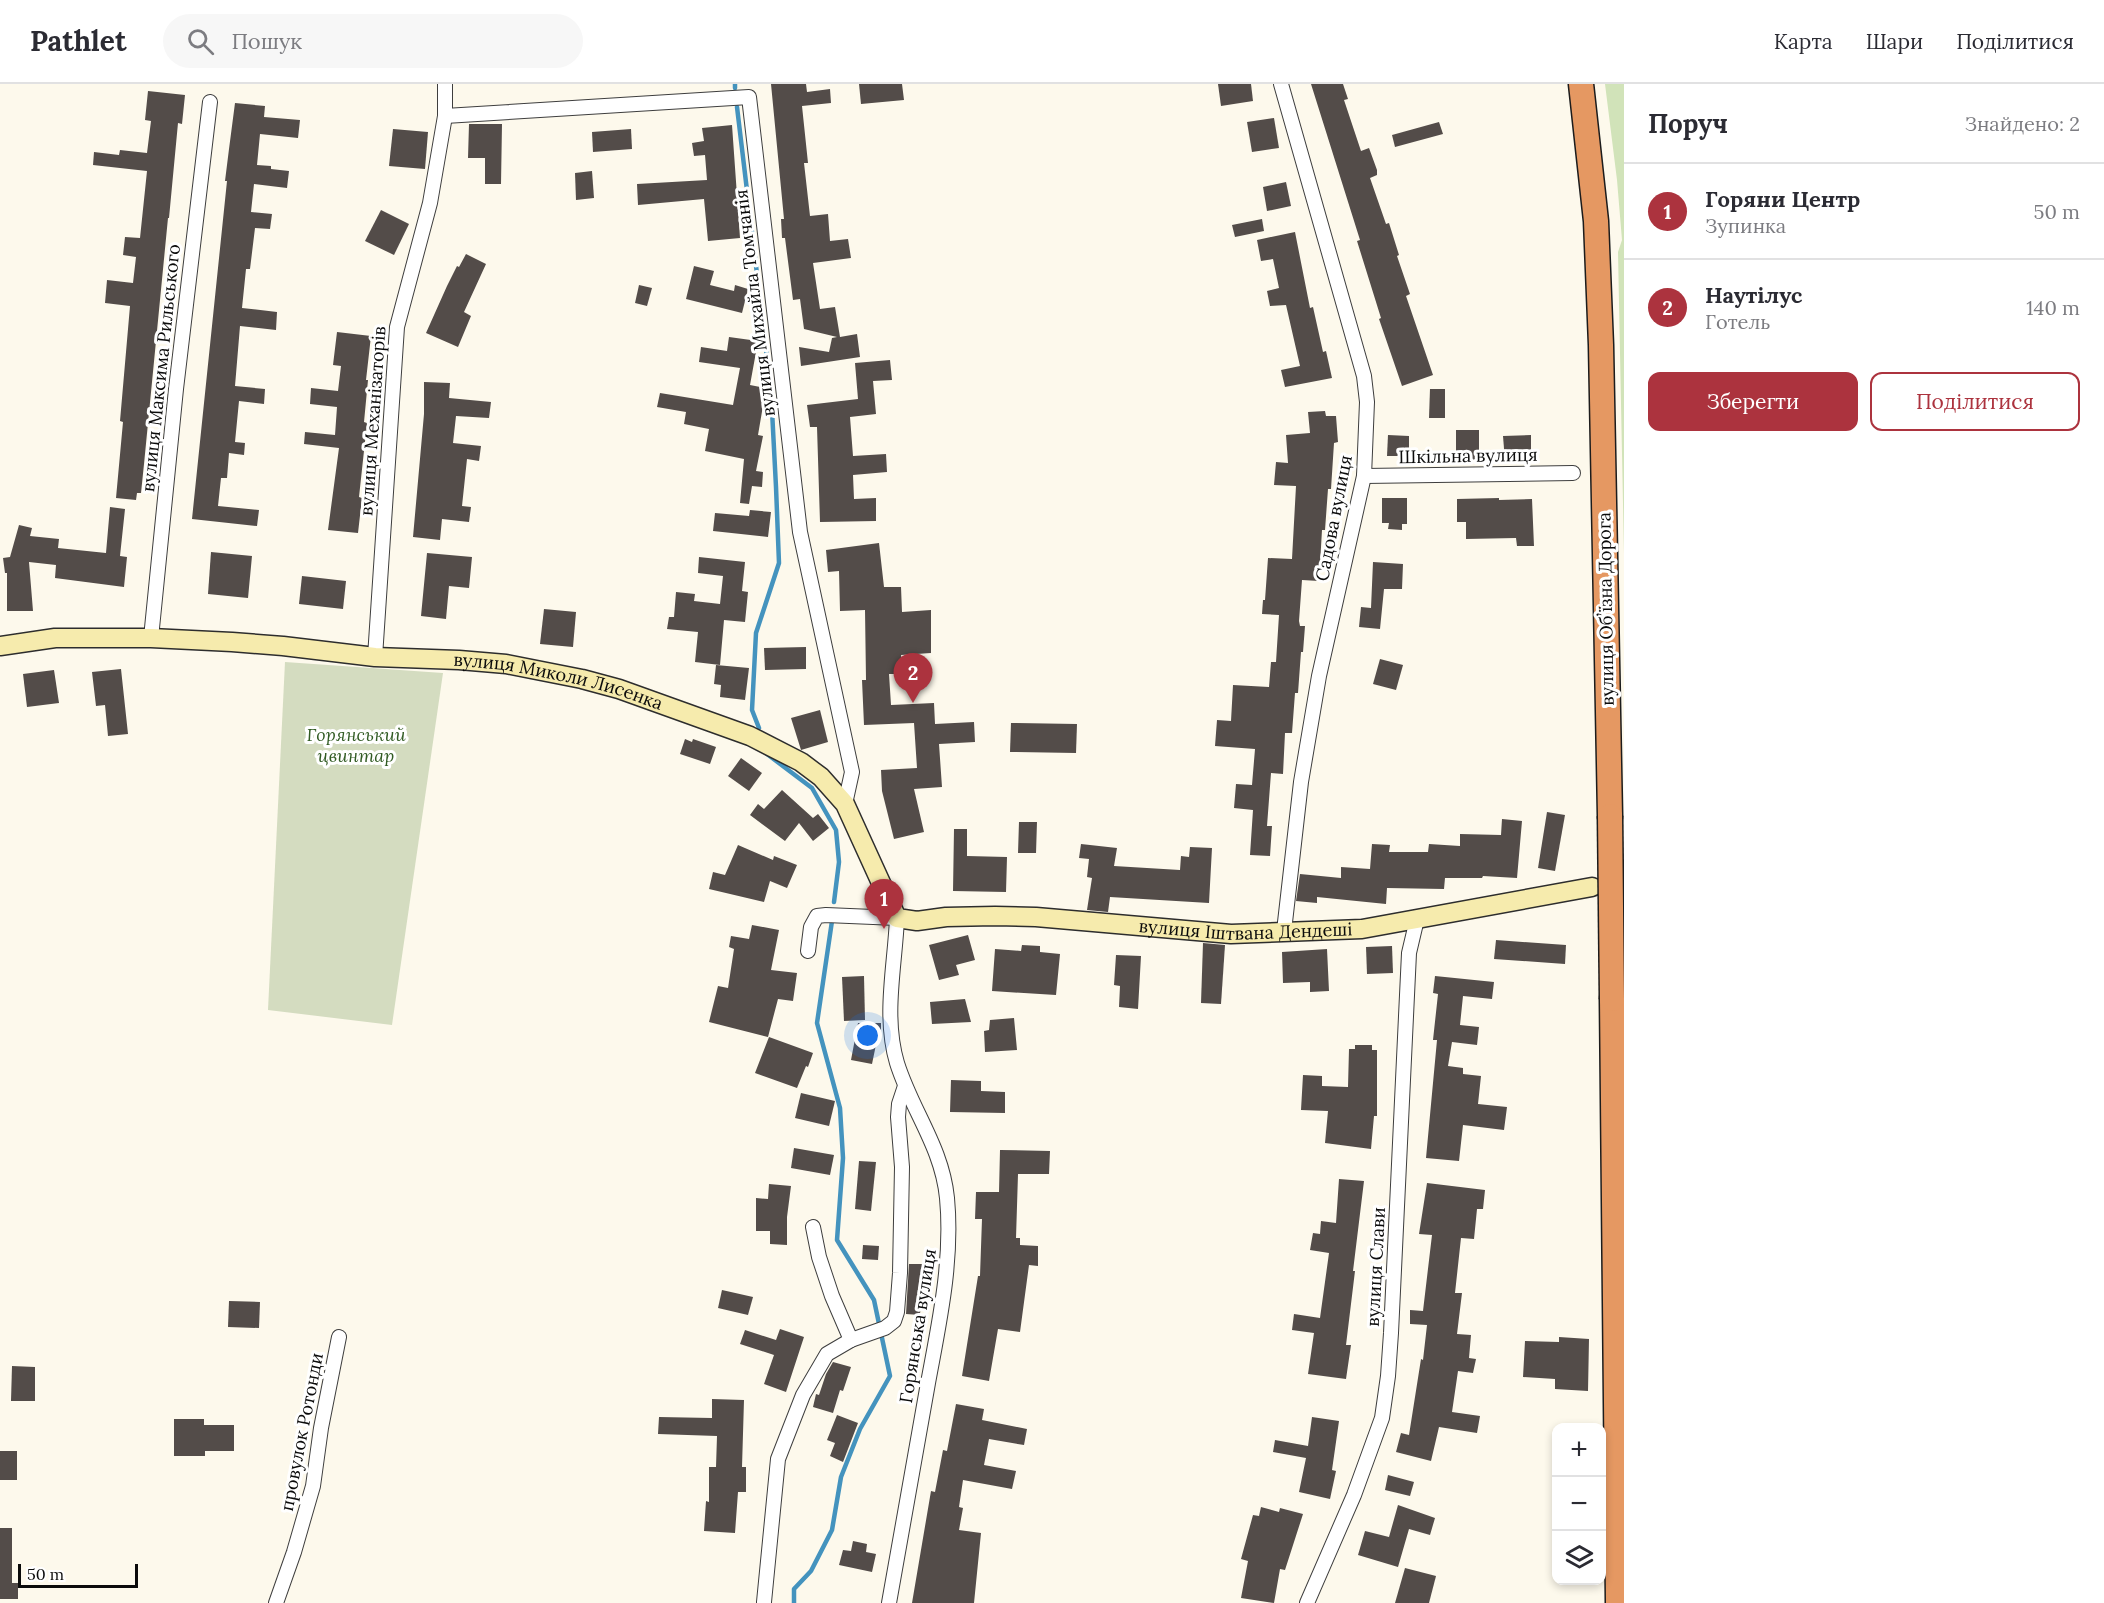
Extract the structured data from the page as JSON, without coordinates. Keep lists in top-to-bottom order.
{
  "streets": {
    "highway": ["вулиця Обʼїзна Дорога"],
    "street": [
      "вулиця Михайла Томчанія",
      "вулиця Максима Рильського",
      "вулиця Механізаторів",
      "Шкільна вулиця",
      "Садова вулиця",
      "вулиця Миколи Лисенка",
      "вулиця Іштвана Дендеші",
      "вулиця Слави",
      "Горянська вулиця",
      "провулок Ротонди"
    ]
  },
  "crossings": [
    ["вулиця Михайла Томчанія", "вулиця Механізаторів"],
    ["вулиця Михайла Томчанія", "вулиця Миколи Лисенка"],
    ["вулиця Максима Рильського", "вулиця Миколи Лисенка"],
    ["вулиця Механізаторів", "вулиця Миколи Лисенка"],
    ["Шкільна вулиця", "Садова вулиця"],
    ["Садова вулиця", "вулиця Іштвана Дендеші"],
    ["вулиця Миколи Лисенка", "вулиця Іштвана Дендеші"],
    ["вулиця Миколи Лисенка", "Горянська вулиця"],
    ["вулиця Іштвана Дендеші", "вулиця Слави"],
    ["вулиця Іштвана Дендеші", "Горянська вулиця"]
  ],
  "parks": ["Горянський цвинтар"],
  "scale_bar": "50 m",
  "page": {
    "header": "Pathlet",
    "search": "Пошук",
    "nav": ["Карта", "Шари", "Поділитися"],
    "heading": ["Поруч", "Знайдено: 2"],
    "list": [
      {
        "mark": "1",
        "name": "Горяни Центр",
        "note": "Зупинка",
        "value": "50 m"
      },
      {
        "mark": "2",
        "name": "Наутілус",
        "note": "Готель",
        "value": "140 m"
      }
    ],
    "buttons": ["Зберегти", "Поділитися"],
    "pins": ["2", "1"],
    "map_buttons": ["+", "−"],
    "scale": "50 m"
  }
}
